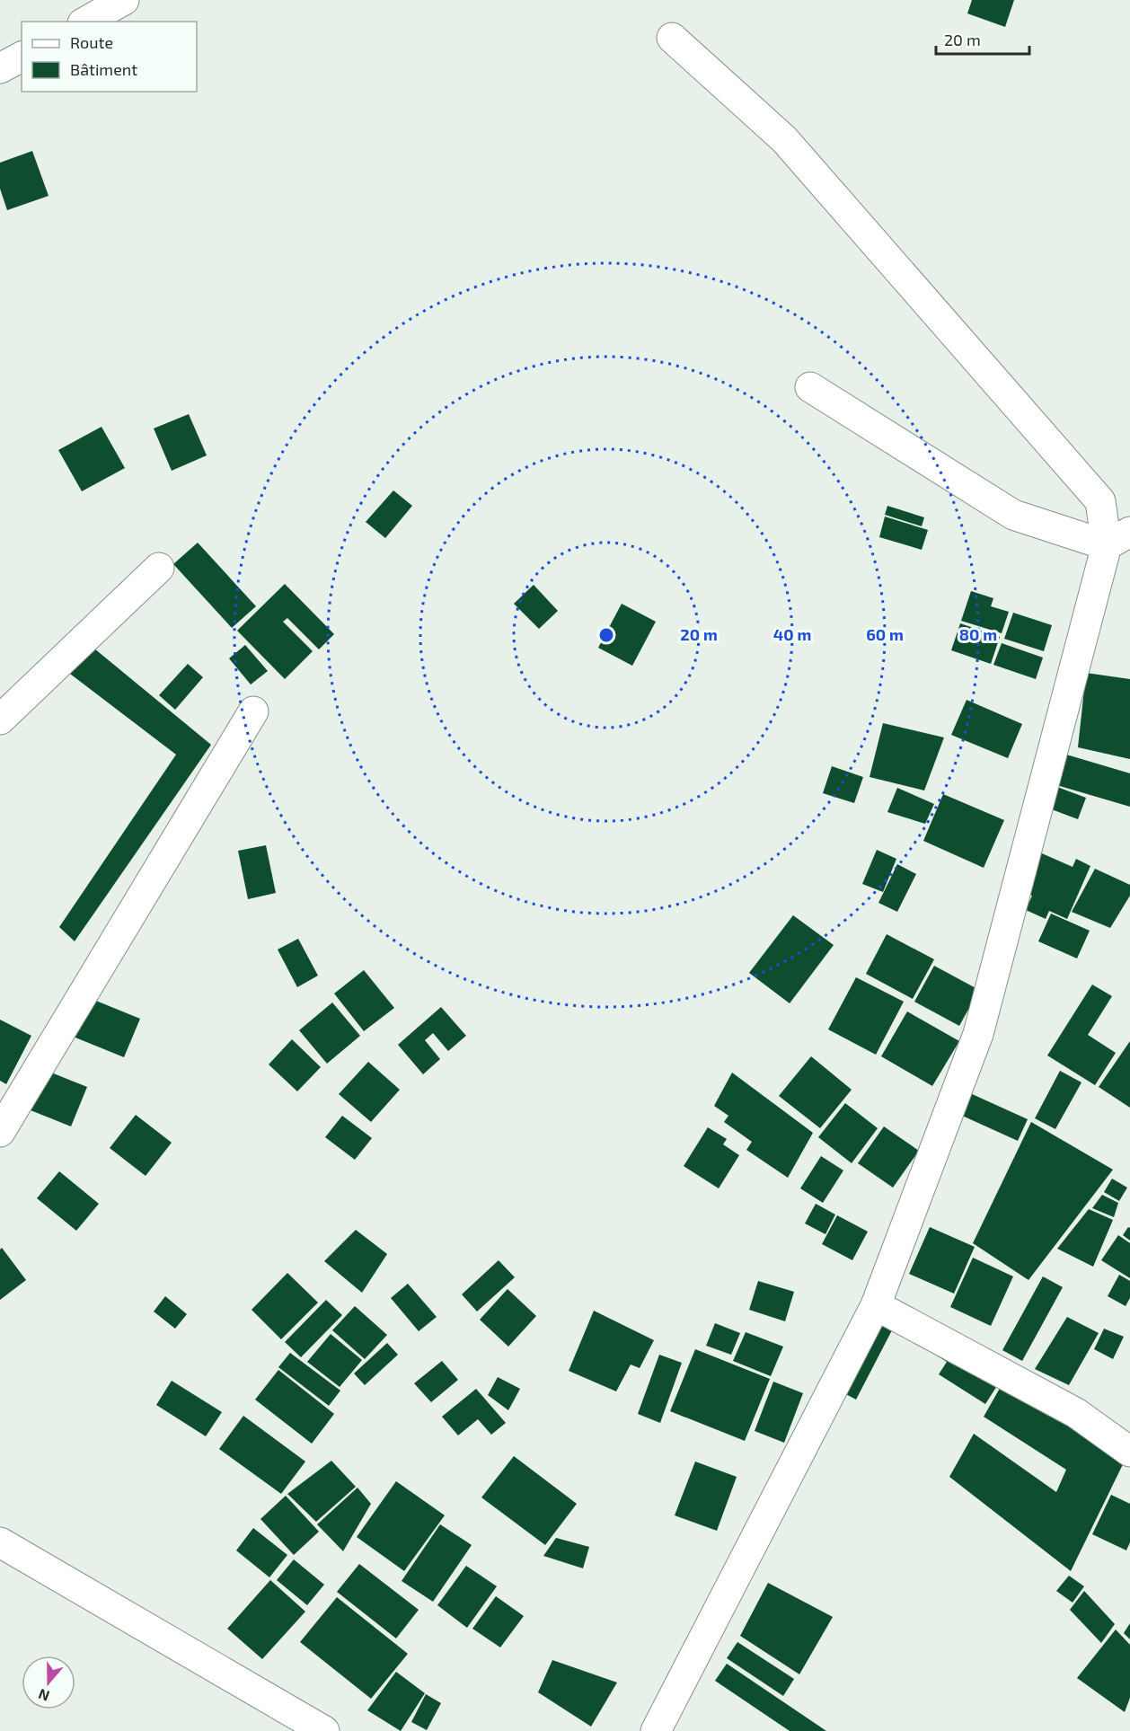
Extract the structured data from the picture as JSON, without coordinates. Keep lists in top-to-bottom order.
{
  "legend": ["Route", "Bâtiment"],
  "scale_bar": "20 m",
  "north": "bottom",
  "rings": [
    "20 m",
    "40 m",
    "60 m",
    "80 m"
  ]
}
